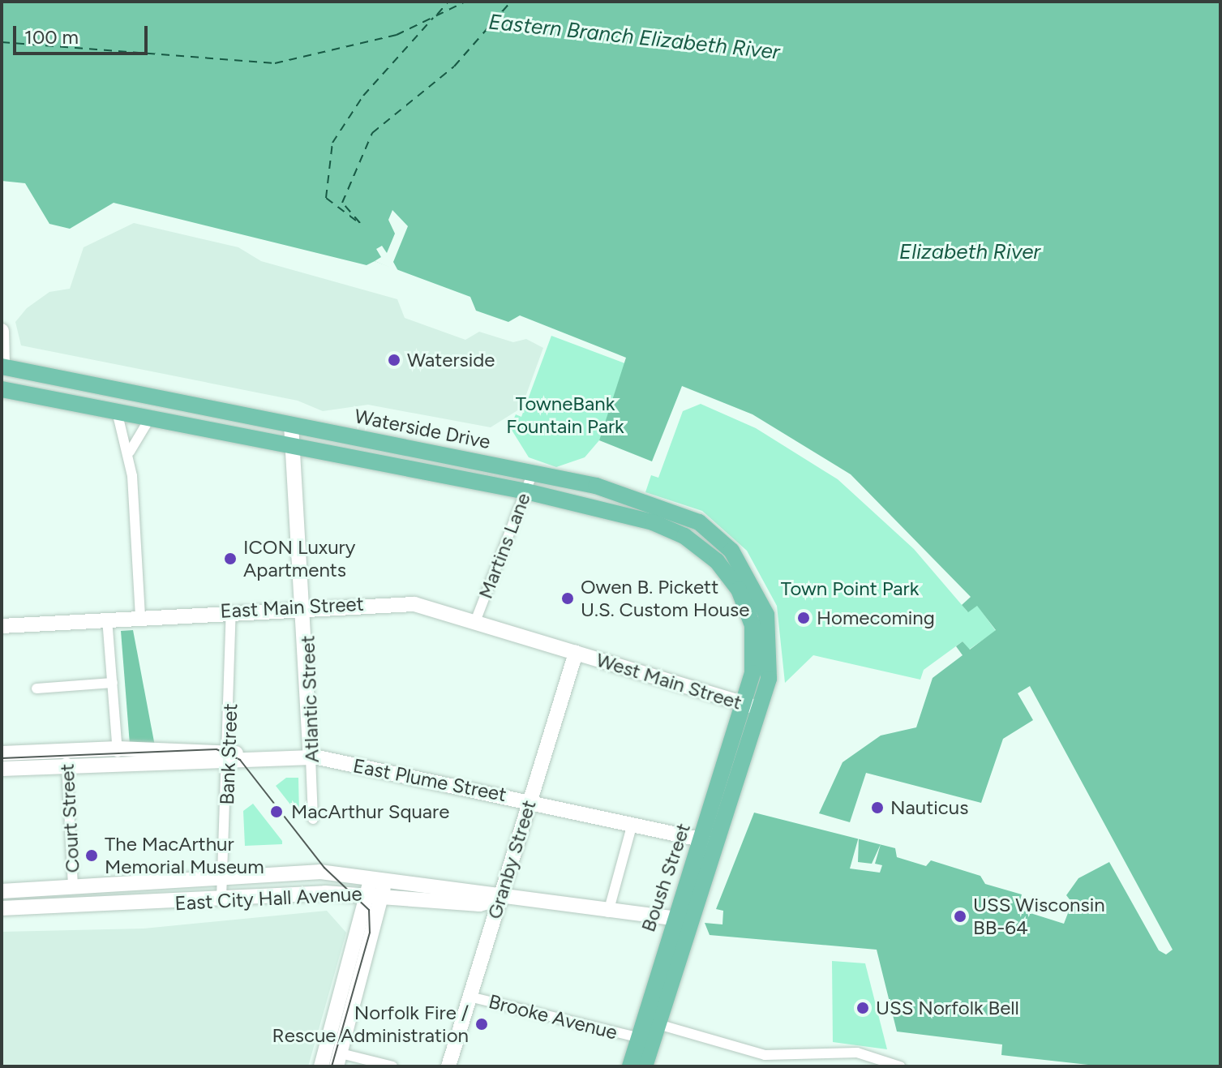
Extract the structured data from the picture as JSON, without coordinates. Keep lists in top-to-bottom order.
{
  "streets": {
    "main road": ["Waterside Drive", "Boush Street"],
    "street": [
      "Martins Lane",
      "East Main Street",
      "West Main Street",
      "Atlantic Street",
      "Bank Street",
      "East Plume Street",
      "Court Street",
      "Granby Street",
      "East City Hall Avenue",
      "Brooke Avenue"
    ]
  },
  "crossings": [
    ["Waterside Drive", "Martins Lane"],
    ["Waterside Drive", "West Main Street"],
    ["Waterside Drive", "Atlantic Street"],
    ["Waterside Drive", "Boush Street"],
    ["Martins Lane", "East Main Street"],
    ["East Main Street", "West Main Street"],
    ["East Main Street", "Atlantic Street"],
    ["East Main Street", "Bank Street"],
    ["East Main Street", "Granby Street"],
    ["West Main Street", "Granby Street"],
    ["West Main Street", "Boush Street"],
    ["Atlantic Street", "East Plume Street"],
    ["Bank Street", "East Plume Street"],
    ["Bank Street", "East City Hall Avenue"],
    ["East Plume Street", "Court Street"],
    ["East Plume Street", "Granby Street"],
    ["East Plume Street", "Boush Street"],
    ["Court Street", "East City Hall Avenue"],
    ["Granby Street", "East City Hall Avenue"],
    ["Granby Street", "Brooke Avenue"],
    ["Boush Street", "East City Hall Avenue"],
    ["Boush Street", "Brooke Avenue"]
  ],
  "water": ["Eastern Branch Elizabeth River", "Elizabeth River"],
  "parks": ["TowneBank Fountain Park", "Town Point Park"],
  "places": [
    "Waterside",
    "ICON Luxury Apartments",
    "Owen B. Pickett U.S. Custom House",
    "Homecoming",
    "Nauticus",
    "MacArthur Square",
    "The MacArthur Memorial Museum",
    "USS Wisconsin BB-64",
    "USS Norfolk Bell",
    "Norfolk Fire / Rescue Administration"
  ],
  "scale_bar": "100 m"
}
